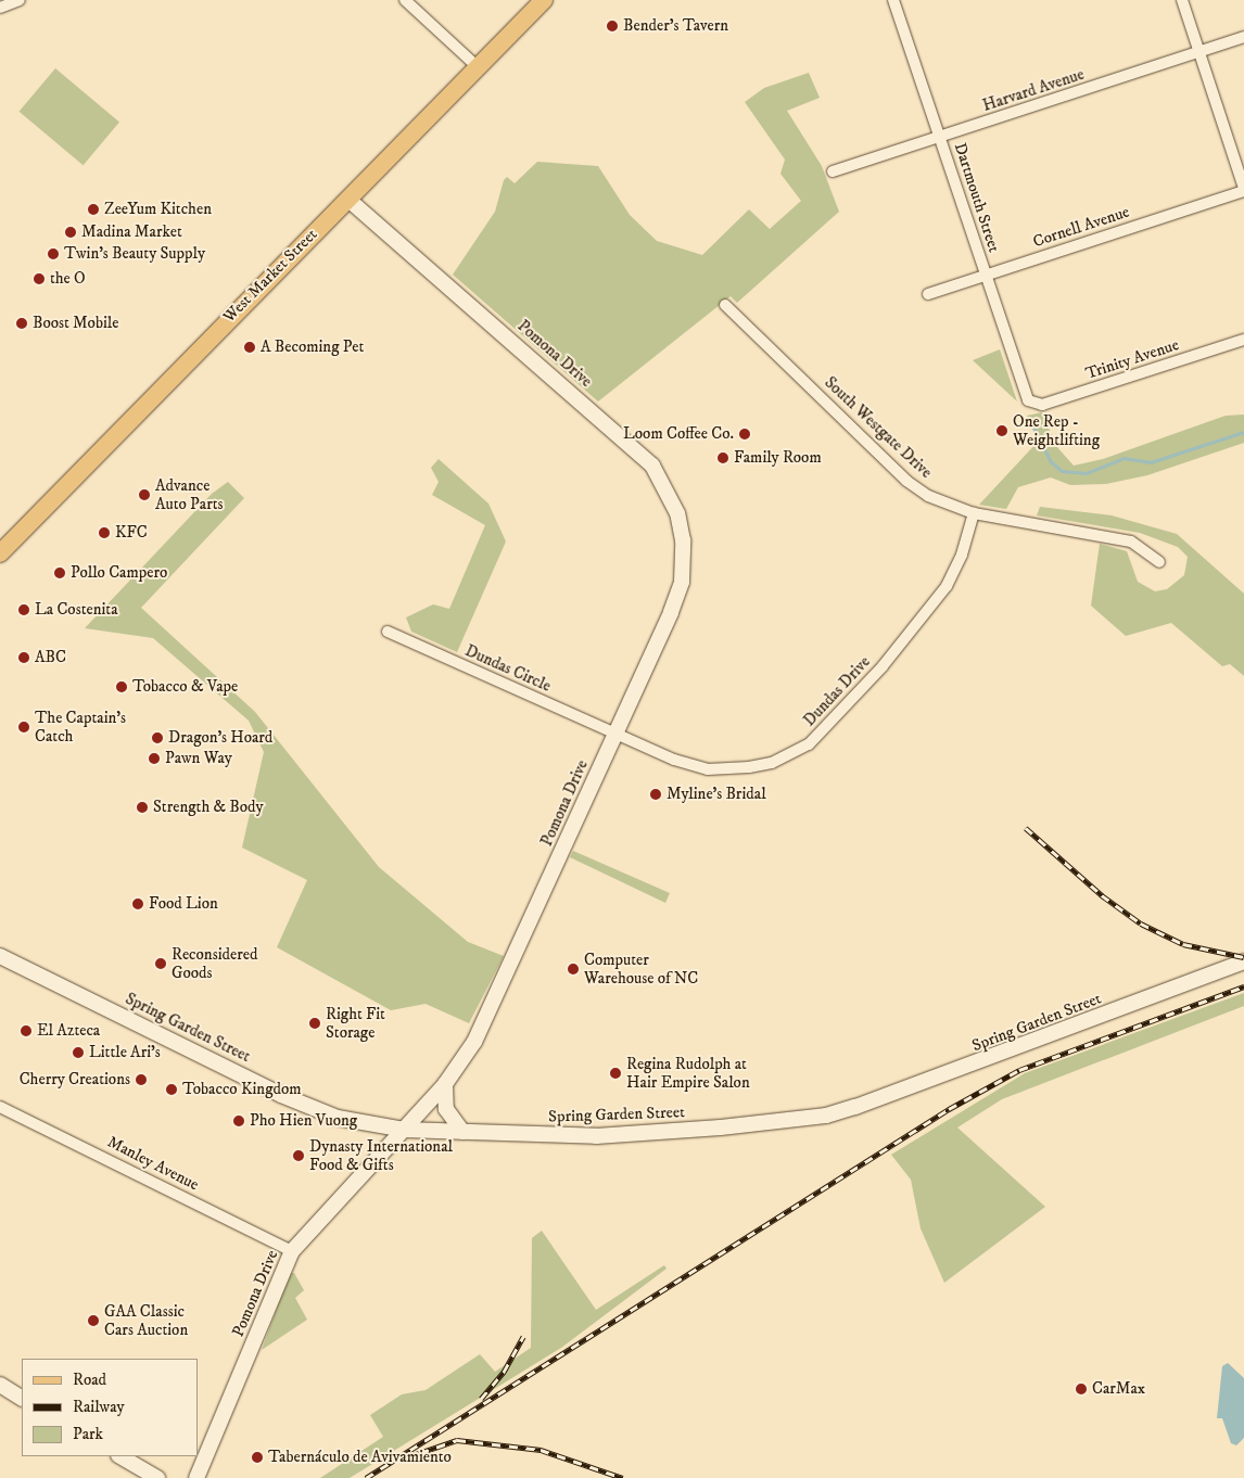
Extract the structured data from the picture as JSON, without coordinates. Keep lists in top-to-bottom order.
{
  "streets": {
    "main road": ["West Market Street"],
    "street": [
      "Harvard Avenue",
      "Dartmouth Street",
      "Cornell Avenue",
      "Pomona Drive",
      "Trinity Avenue",
      "South Westgate Drive",
      "Dundas Circle",
      "Dundas Drive",
      "Spring Garden Street",
      "Manley Avenue"
    ]
  },
  "crossings": [
    ["Harvard Avenue", "Dartmouth Street"],
    ["Dartmouth Street", "Cornell Avenue"],
    ["Dartmouth Street", "Trinity Avenue"],
    ["West Market Street", "Pomona Drive"],
    ["Pomona Drive", "Dundas Circle"],
    ["Pomona Drive", "Dundas Drive"],
    ["Pomona Drive", "Spring Garden Street"],
    ["Pomona Drive", "Manley Avenue"],
    ["South Westgate Drive", "Dundas Drive"],
    ["Dundas Circle", "Dundas Drive"]
  ],
  "places": [
    "Bender's Tavern",
    "ZeeYum Kitchen",
    "Madina Market",
    "Twin's Beauty Supply",
    "the O",
    "Boost Mobile",
    "A Becoming Pet",
    "One Rep - Weightlifting",
    "Loom Coffee Co.",
    "Family Room",
    "Advance Auto Parts",
    "KFC",
    "Pollo Campero",
    "La Costenita",
    "ABC",
    "Tobacco & Vape",
    "The Captain's Catch",
    "Dragon's Hoard",
    "Pawn Way",
    "Myline's Bridal",
    "Strength & Body",
    "Food Lion",
    "Reconsidered Goods",
    "Computer Warehouse of NC",
    "Right Fit Storage",
    "El Azteca",
    "Little Ari's",
    "Regina Rudolph at Hair Empire Salon",
    "Cherry Creations",
    "Tobacco Kingdom",
    "Pho Hien Vuong",
    "Dynasty International Food & Gifts",
    "GAA Classic Cars Auction",
    "CarMax",
    "Tabernáculo de Avivamiento"
  ],
  "legend": ["Road", "Railway", "Park"]
}
